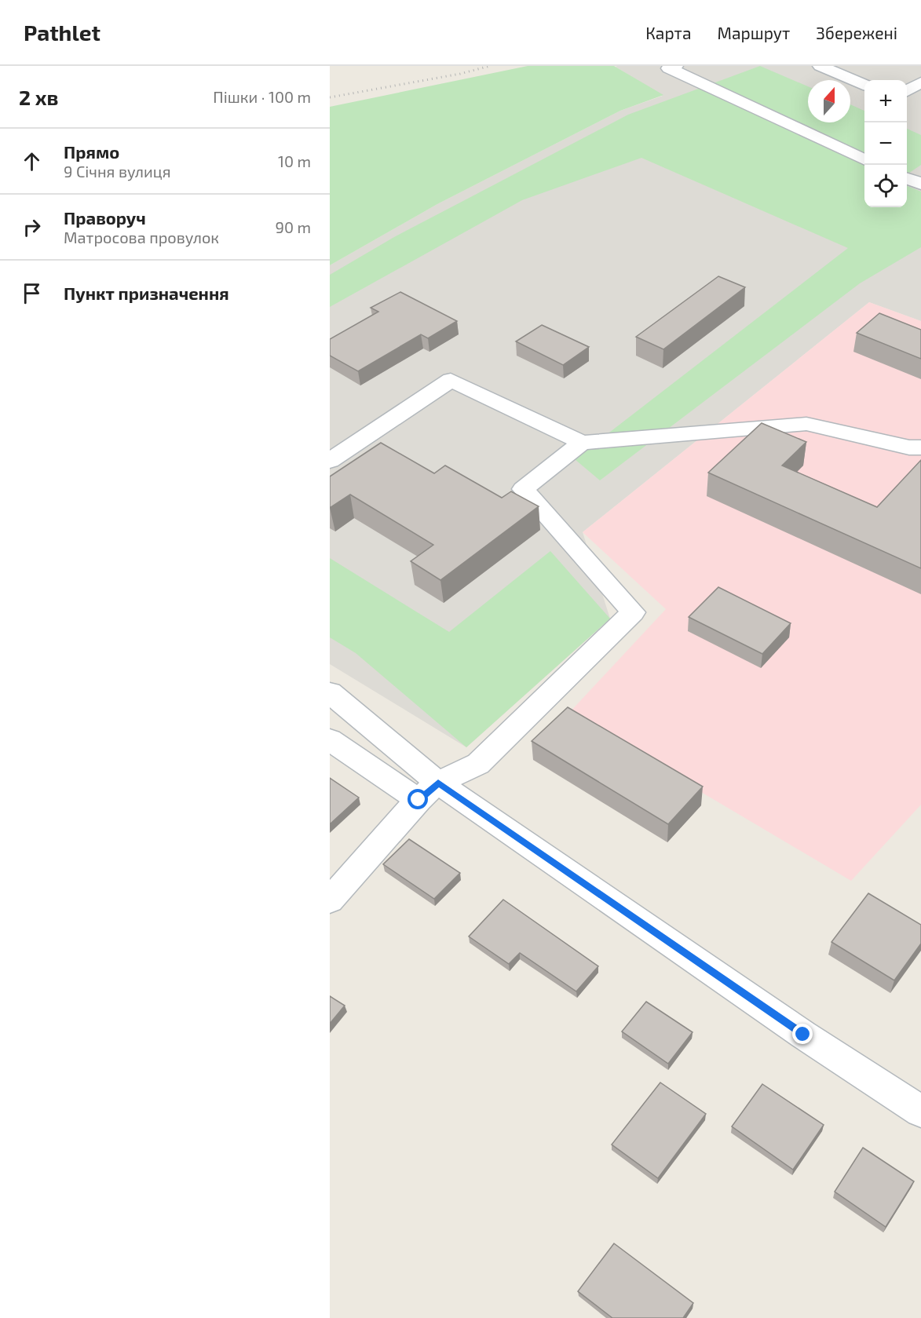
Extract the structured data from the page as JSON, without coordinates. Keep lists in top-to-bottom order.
{
  "north": "top",
  "page": {
    "header": "Pathlet",
    "nav": ["Карта", "Маршрут", "Збережені"],
    "heading": ["2 хв", "Пішки · 100 m"],
    "map_buttons": ["+", "−"],
    "list": [
      ["Прямо", "9 Січня вулиця", "10 m"],
      ["Праворуч", "Матросова провулок", "90 m"],
      "Пункт призначення"
    ]
  }
}
